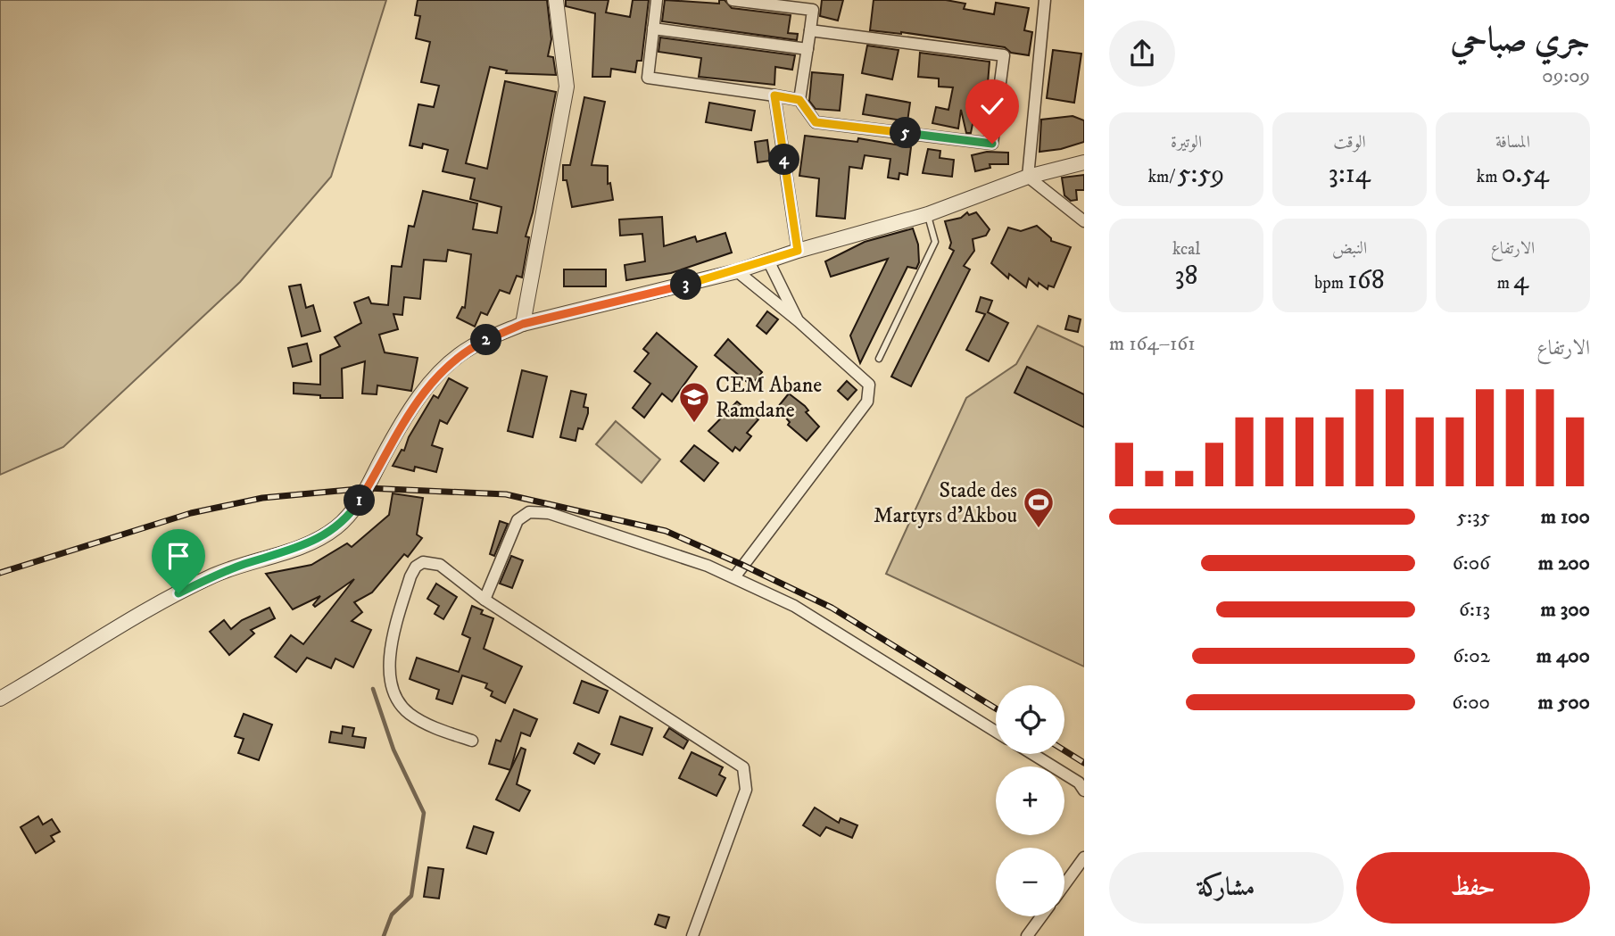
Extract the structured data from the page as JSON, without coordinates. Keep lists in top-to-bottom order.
{
  "places": {
    "school or university": ["CEM Abane Ramdane"],
    "sports": ["Stade des Martyrs d’Akbou"]
  },
  "page": {
    "heading": ["جري صباحي", "09:09"],
    "stats": [
      ["المسافة", "0.54 km"],
      ["الوقت", "3:14"],
      ["الوتيرة", "5:59 /km"],
      ["الارتفاع", "4 m"],
      ["النبض", "168 bpm"],
      ["kcal", "38"]
    ],
    "pins": [
      "5",
      "4",
      "3",
      "2",
      "1"
    ],
    "chart": ["الارتفاع", "161–164 m"],
    "list": [
      {
        "name": "100 m",
        "note": "5:35"
      },
      {
        "name": "200 m",
        "note": "6:06"
      },
      {
        "name": "300 m",
        "note": "6:13"
      },
      {
        "name": "400 m",
        "note": "6:02"
      },
      {
        "name": "500 m",
        "note": "6:00"
      }
    ],
    "map_buttons": ["+", "−"],
    "buttons": ["حفظ", "مشاركة"]
  }
}
